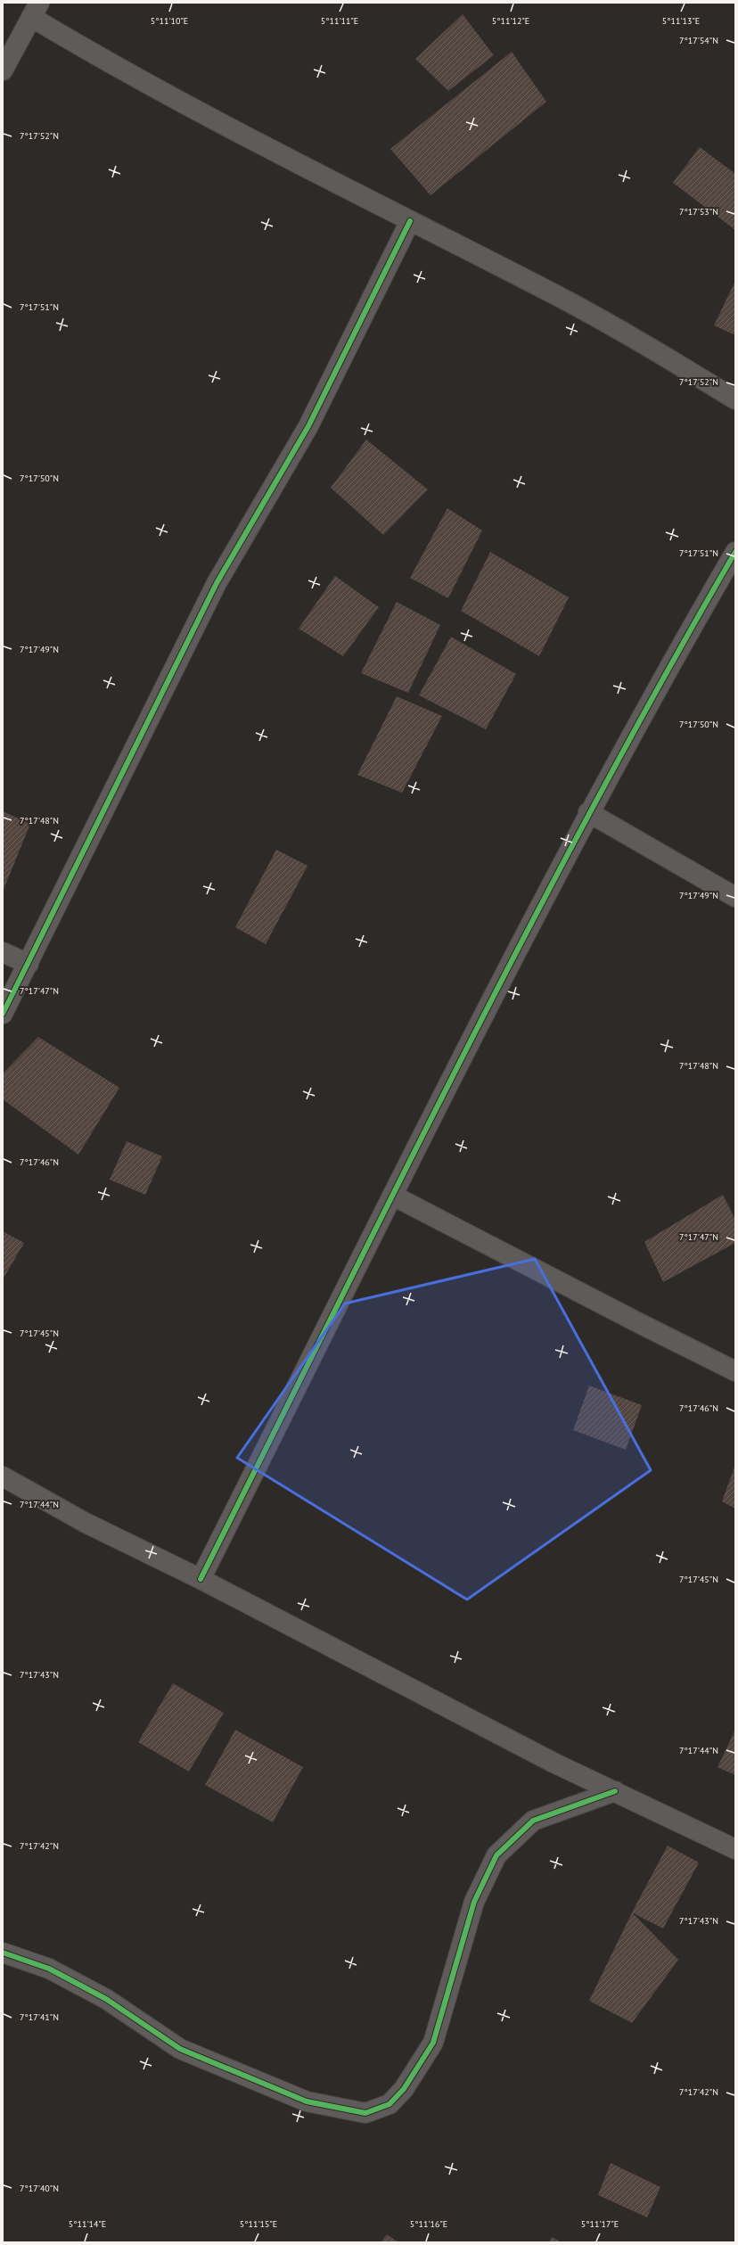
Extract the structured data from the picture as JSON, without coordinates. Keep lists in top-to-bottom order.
{
  "coordinates": [
    "5°11'10\"E",
    "5°11'11\"E",
    "5°11'12\"E",
    "5°11'13\"E",
    "7°17'54\"N",
    "7°17'52\"N",
    "7°17'53\"N",
    "7°17'51\"N",
    "7°17'50\"N",
    "7°17'49\"N",
    "7°17'48\"N",
    "7°17'47\"N",
    "7°17'46\"N",
    "7°17'45\"N",
    "7°17'44\"N",
    "7°17'43\"N",
    "7°17'42\"N",
    "7°17'41\"N",
    "7°17'40\"N",
    "5°11'14\"E",
    "5°11'15\"E",
    "5°11'16\"E",
    "5°11'17\"E"
  ]
}
